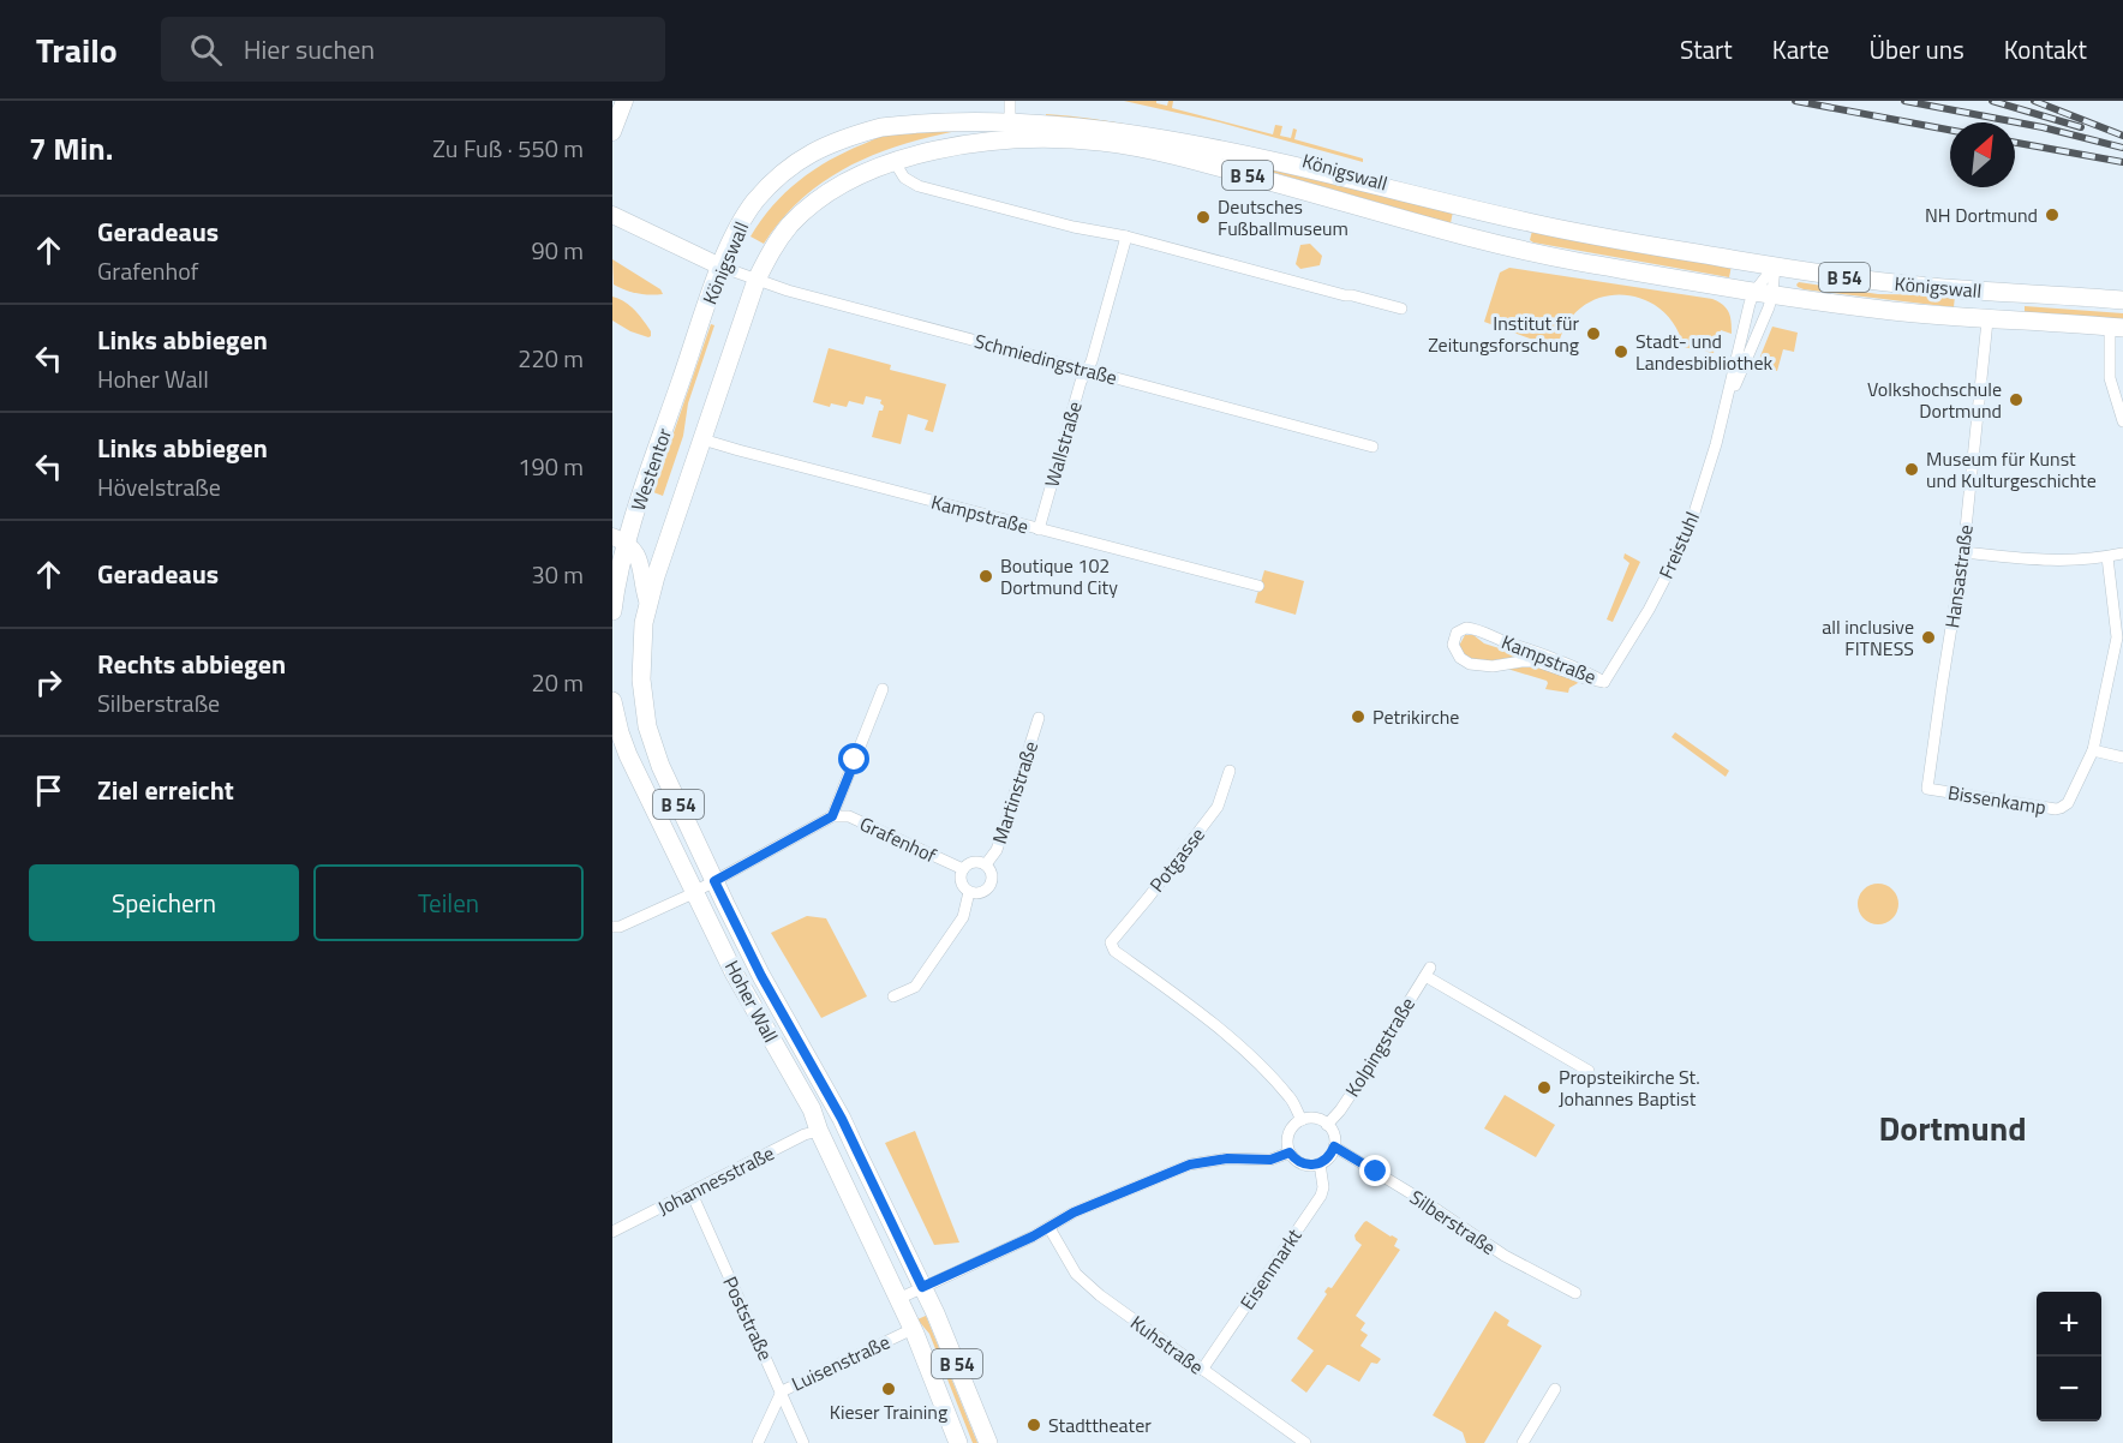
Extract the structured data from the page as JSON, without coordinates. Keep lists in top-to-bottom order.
{
  "streets": {
    "main road": [
      "Königswall",
      "B 54",
      "Westentor",
      "Hoher Wall"
    ],
    "street": [
      "Schmiedingstraße",
      "Wallstraße",
      "Kampstraße",
      "Freistuhl",
      "Hansastraße",
      "Martinstraße",
      "Bissenkamp",
      "Grafenhof",
      "Potgasse",
      "Kolpingstraße",
      "Johannesstraße",
      "Silberstraße",
      "Eisenmarkt",
      "Poststraße",
      "Kuhstraße",
      "Luisenstraße"
    ]
  },
  "crossings": [
    ["Königswall", "Schmiedingstraße"],
    ["Königswall", "Westentor"],
    ["Königswall", "Freistuhl"],
    ["Königswall", "Hansastraße"],
    ["B 54", "Hoher Wall"],
    ["B 54", "Luisenstraße"],
    ["Schmiedingstraße", "Wallstraße"],
    ["Wallstraße", "Kampstraße"],
    ["Westentor", "Kampstraße"],
    ["Westentor", "Hoher Wall"],
    ["Kampstraße", "Freistuhl"],
    ["Hansastraße", "Bissenkamp"],
    ["Martinstraße", "Grafenhof"],
    ["Grafenhof", "Hoher Wall"],
    ["Potgasse", "Kolpingstraße"],
    ["Potgasse", "Silberstraße"],
    ["Potgasse", "Eisenmarkt"],
    ["Hoher Wall", "Johannesstraße"],
    ["Kolpingstraße", "Silberstraße"],
    ["Kolpingstraße", "Eisenmarkt"],
    ["Johannesstraße", "Poststraße"],
    ["Silberstraße", "Eisenmarkt"],
    ["Eisenmarkt", "Kuhstraße"],
    ["Poststraße", "Luisenstraße"]
  ],
  "districts": ["Dortmund"],
  "places": [
    "NH Dortmund",
    "Deutsches Fußballmuseum",
    "Institut für Zeitungsforschung",
    "Stadt- und Landesbibliothek",
    "Volkshochschule Dortmund",
    "Museum für Kunst und Kulturgeschichte",
    "Boutique 102 Dortmund City",
    "all inclusive FITNESS",
    "Petrikirche",
    "Propsteikirche St. Johannes Baptist",
    "Kieser Training",
    "Stadttheater"
  ],
  "north": "top right",
  "page": {
    "header": "Trailo",
    "search": "Hier suchen",
    "nav": [
      "Start",
      "Karte",
      "Über uns",
      "Kontakt"
    ],
    "heading": ["7 Min.", "Zu Fuß · 550 m"],
    "list": [
      ["Geradeaus", "Grafenhof", "90 m"],
      ["Links abbiegen", "Hoher Wall", "220 m"],
      ["Links abbiegen", "Hövelstraße", "190 m"],
      ["Geradeaus", "30 m"],
      ["Rechts abbiegen", "Silberstraße", "20 m"],
      "Ziel erreicht"
    ],
    "buttons": ["Speichern", "Teilen"],
    "map_buttons": ["+", "−"]
  }
}
